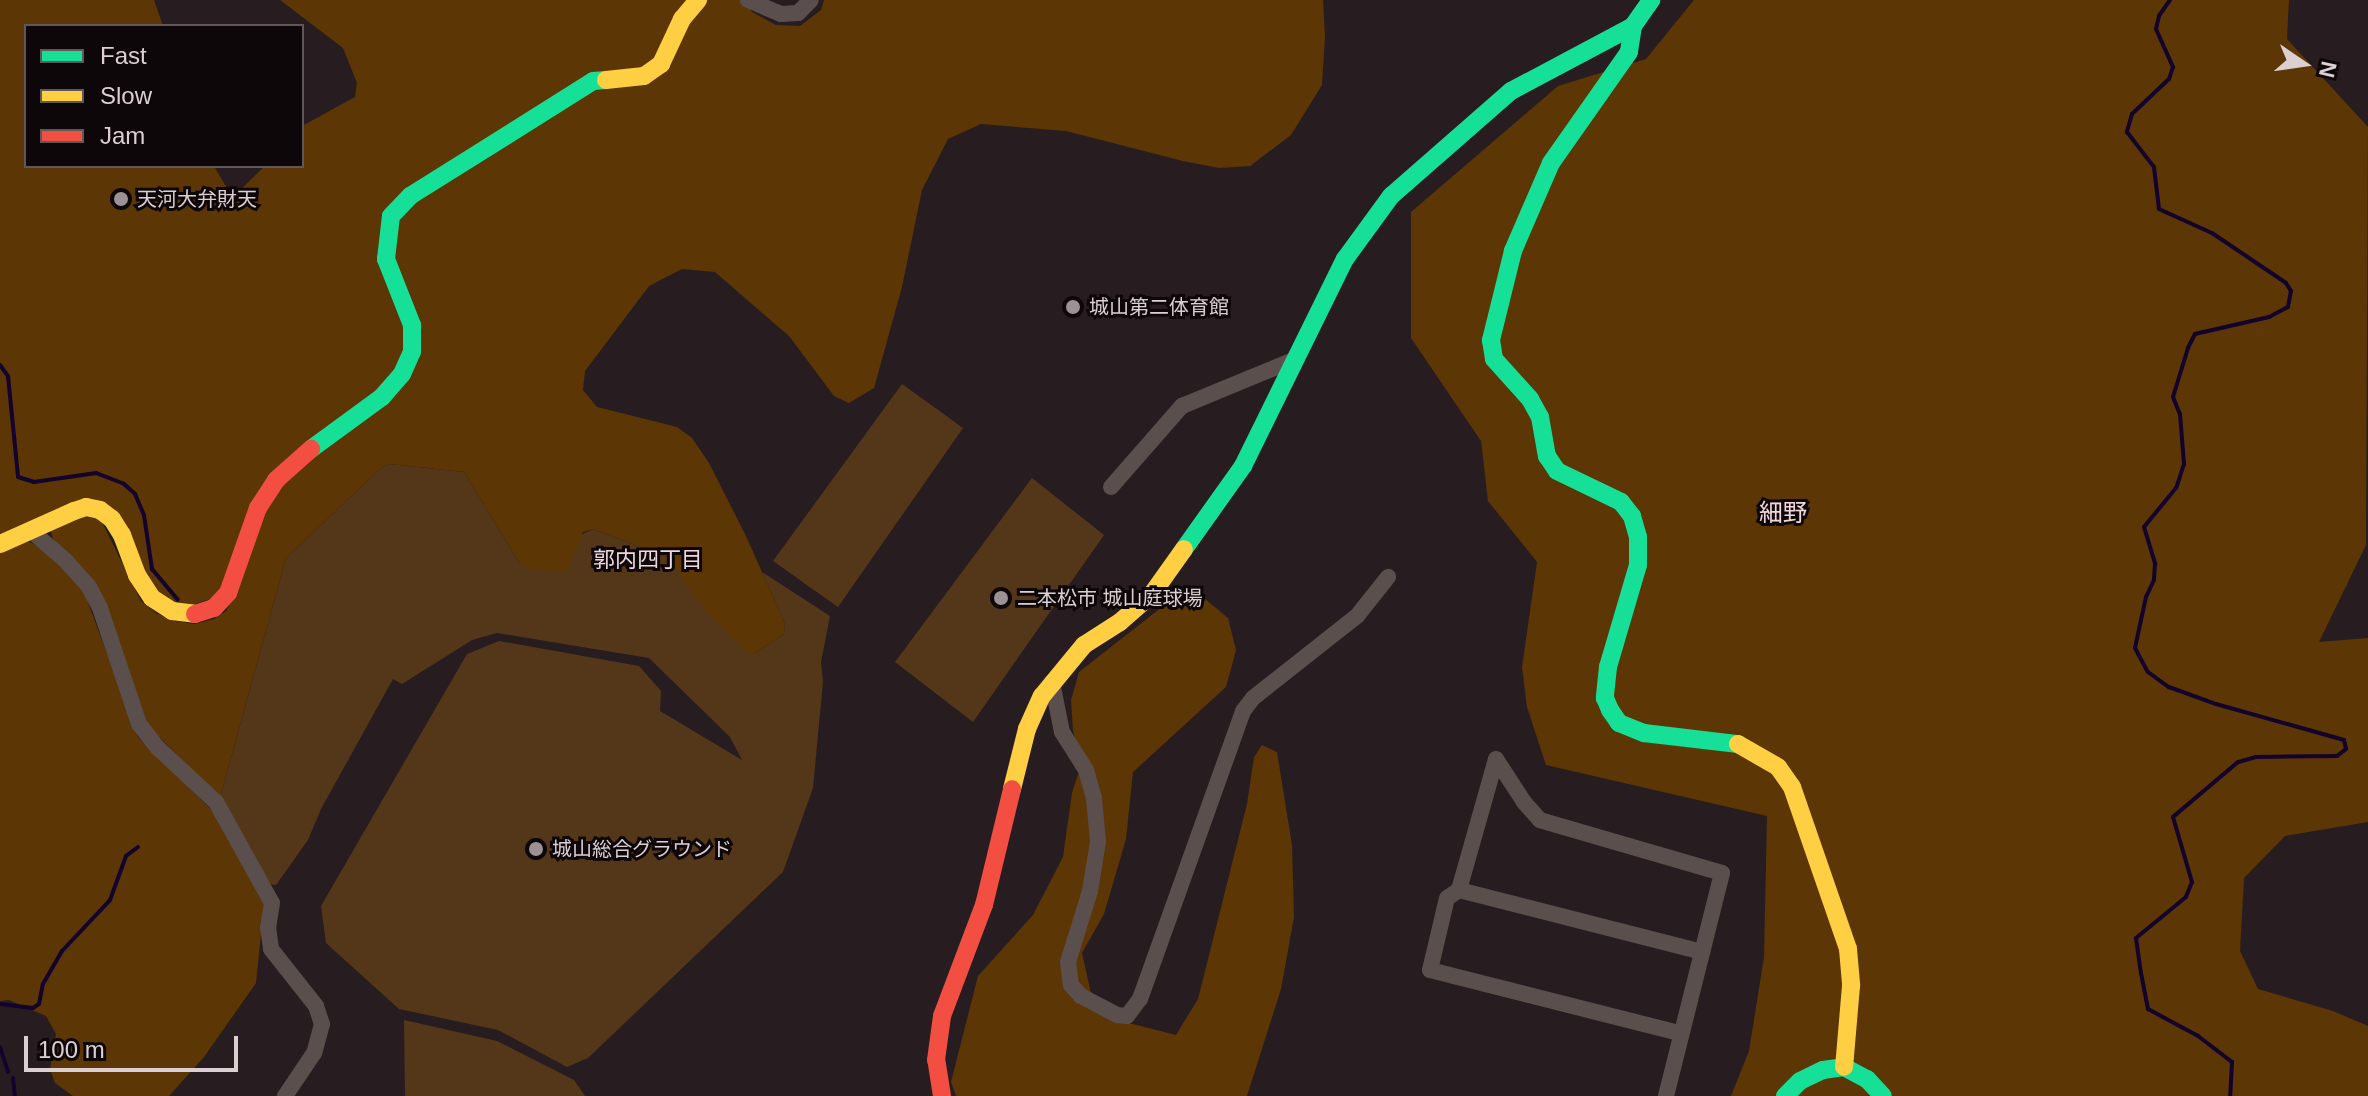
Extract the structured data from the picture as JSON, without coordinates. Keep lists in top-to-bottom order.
{
  "districts": ["細野", "郭内四丁目"],
  "places": [
    "天河大弁財天",
    "城山第二体育館",
    "二本松市 城山庭球場",
    "城山総合グラウンド"
  ],
  "legend": ["Fast", "Slow", "Jam"],
  "scale_bar": "100 m",
  "north": "right"
}
